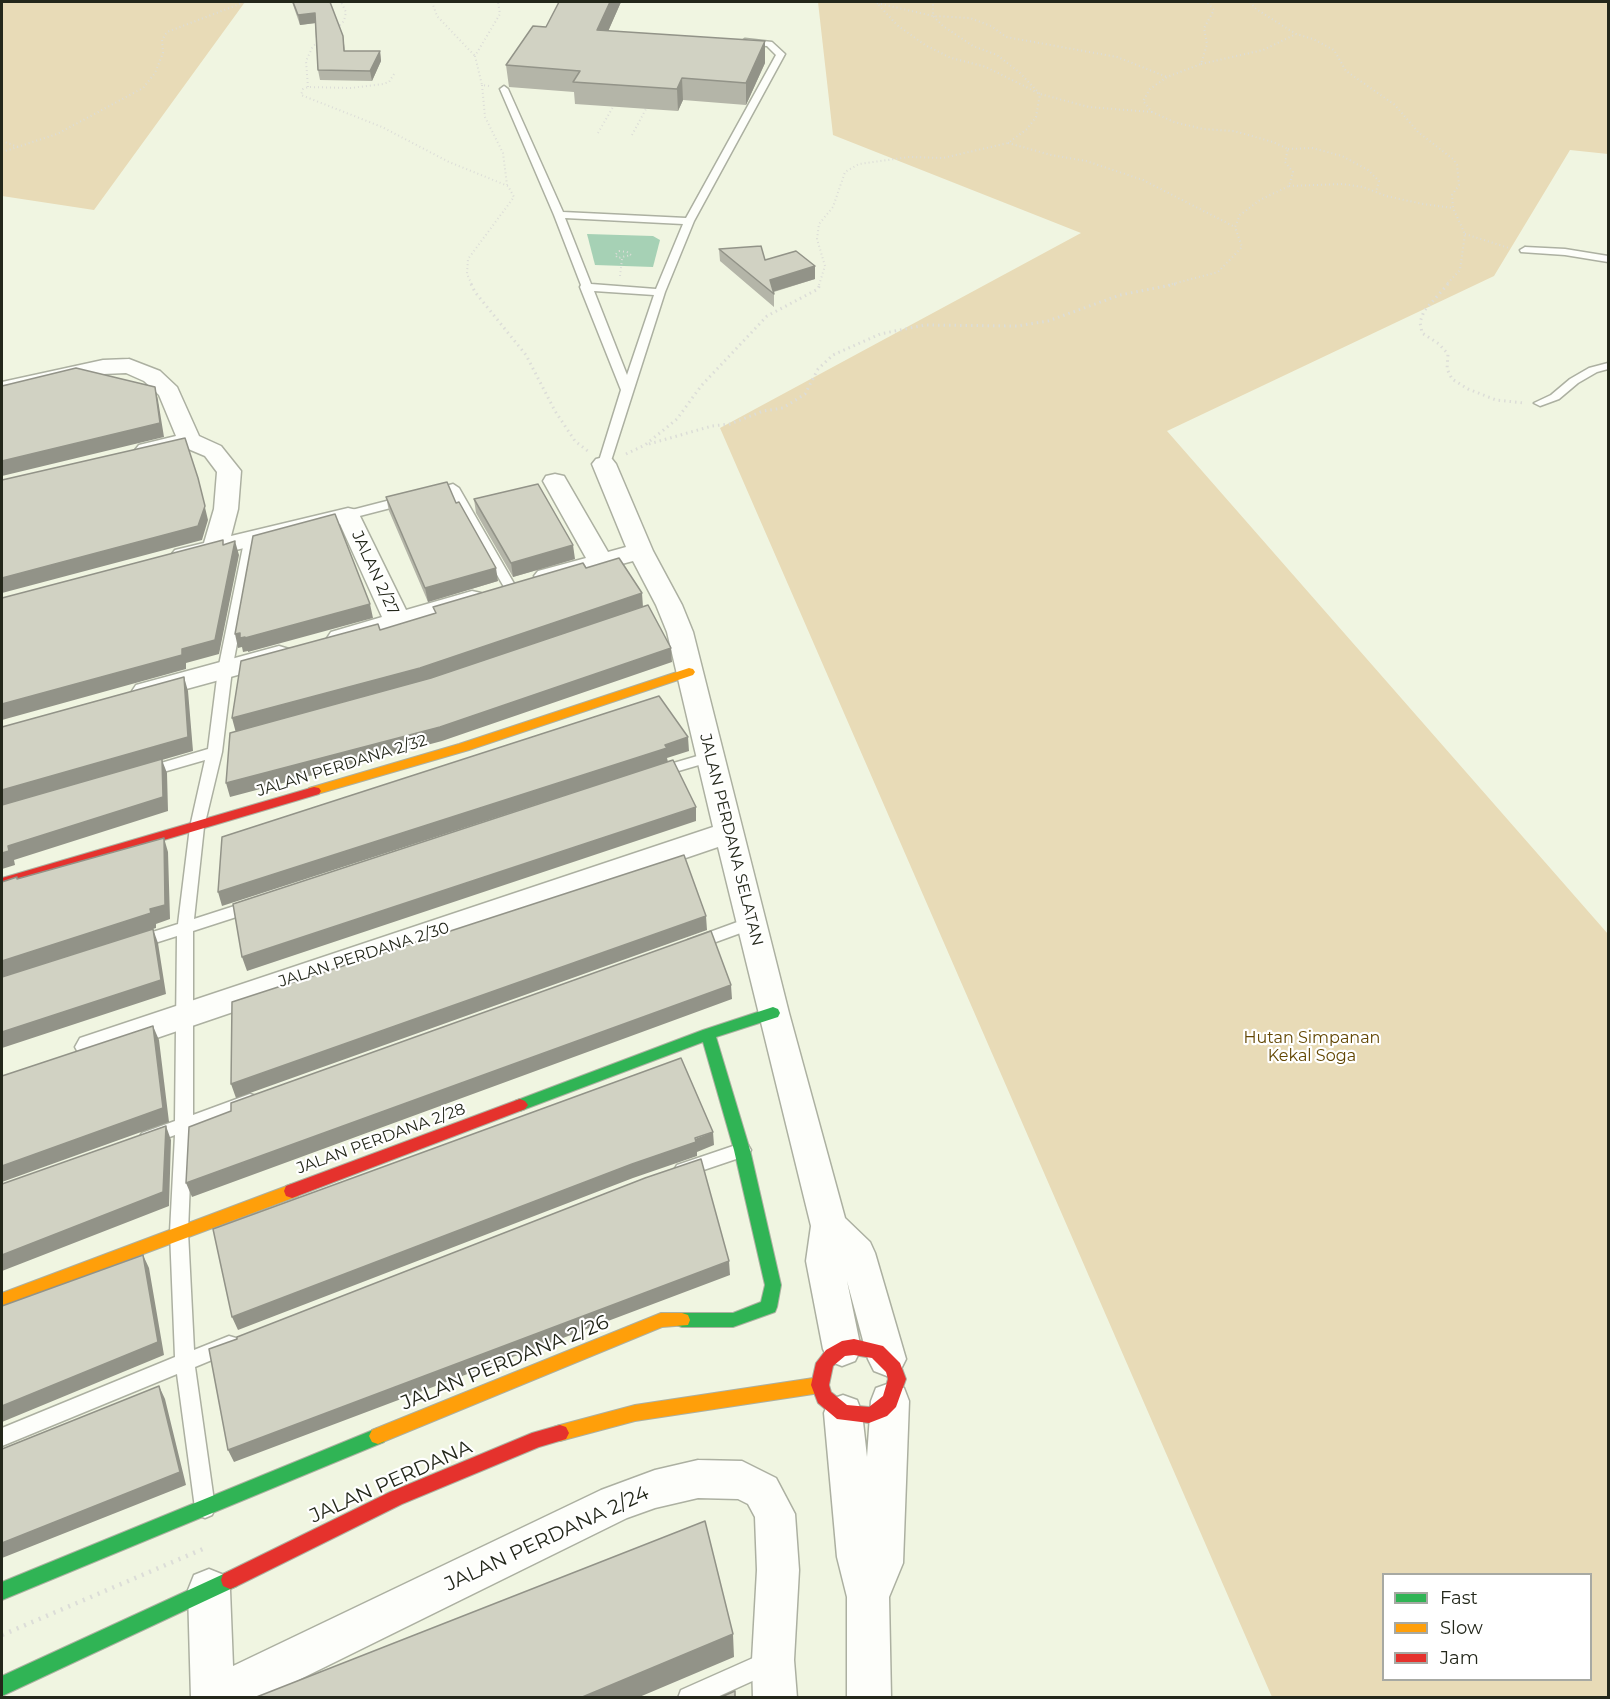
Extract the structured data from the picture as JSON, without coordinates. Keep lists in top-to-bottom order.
{
  "streets": {
    "street": [
      "JALAN 2/27",
      "JALAN PERDANA 2/32",
      "JALAN PERDANA SELATAN",
      "JALAN PERDANA 2/30",
      "JALAN PERDANA 2/28",
      "JALAN PERDANA 2/26",
      "JALAN PERDANA",
      "JALAN PERDANA 2/24"
    ]
  },
  "crossings": [
    ["JALAN PERDANA 2/32", "JALAN PERDANA SELATAN"],
    ["JALAN PERDANA SELATAN", "JALAN PERDANA 2/30"],
    ["JALAN PERDANA SELATAN", "JALAN PERDANA 2/28"],
    ["JALAN PERDANA 2/28", "JALAN PERDANA 2/26"]
  ],
  "parks": ["Hutan Simpanan Kekal Soga"],
  "legend": ["Fast", "Slow", "Jam"]
}
